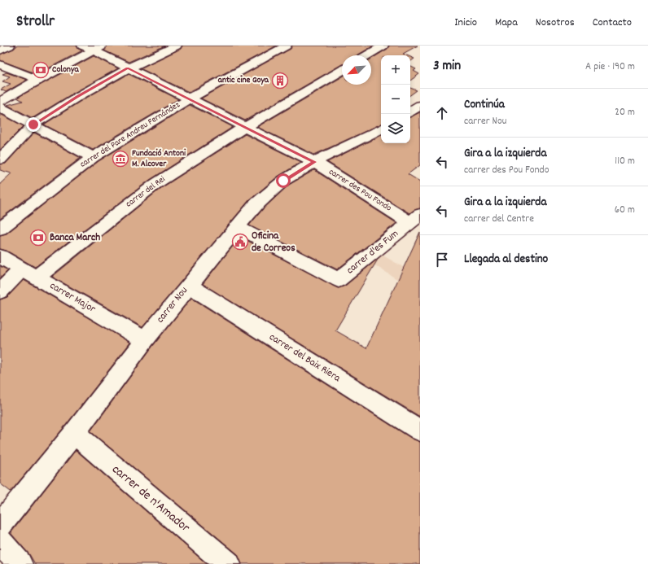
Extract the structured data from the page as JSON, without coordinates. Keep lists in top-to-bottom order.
{
  "streets": {
    "street": [
      "carrer del Pare Andreu Fernández",
      "carrer des Pou Fondo",
      "carrer del Rei",
      "carrer d'es Fum",
      "carrer Major",
      "carrer Nou",
      "carrer del Baix Riera",
      "carrer de n'Amador"
    ]
  },
  "crossings": [
    ["carrer del Pare Andreu Fernández", "carrer des Pou Fondo"],
    ["carrer des Pou Fondo", "carrer del Rei"],
    ["carrer des Pou Fondo", "carrer d'es Fum"],
    ["carrer des Pou Fondo", "carrer Nou"],
    ["carrer del Rei", "carrer Major"],
    ["carrer d'es Fum", "carrer Nou"],
    ["carrer Major", "carrer Nou"],
    ["carrer Nou", "carrer del Baix Riera"],
    ["carrer Nou", "carrer de n'Amador"]
  ],
  "places": {
    "bank": ["Colonya", "Banca March"],
    "building": ["antic cine Goya"],
    "museum": ["Fundació Antoni M. Alcover"],
    "public building": ["Oficina de Correos"]
  },
  "north": "bottom left",
  "page": {
    "header": "Strollr",
    "nav": [
      "Inicio",
      "Mapa",
      "Nosotros",
      "Contacto"
    ],
    "heading": ["3 min", "A pie · 190 m"],
    "map_buttons": ["+", "−"],
    "list": [
      ["Continúa", "carrer Nou", "20 m"],
      ["Gira a la izquierda", "carrer des Pou Fondo", "110 m"],
      ["Gira a la izquierda", "carrer del Centre", "60 m"],
      "Llegada al destino"
    ]
  }
}
